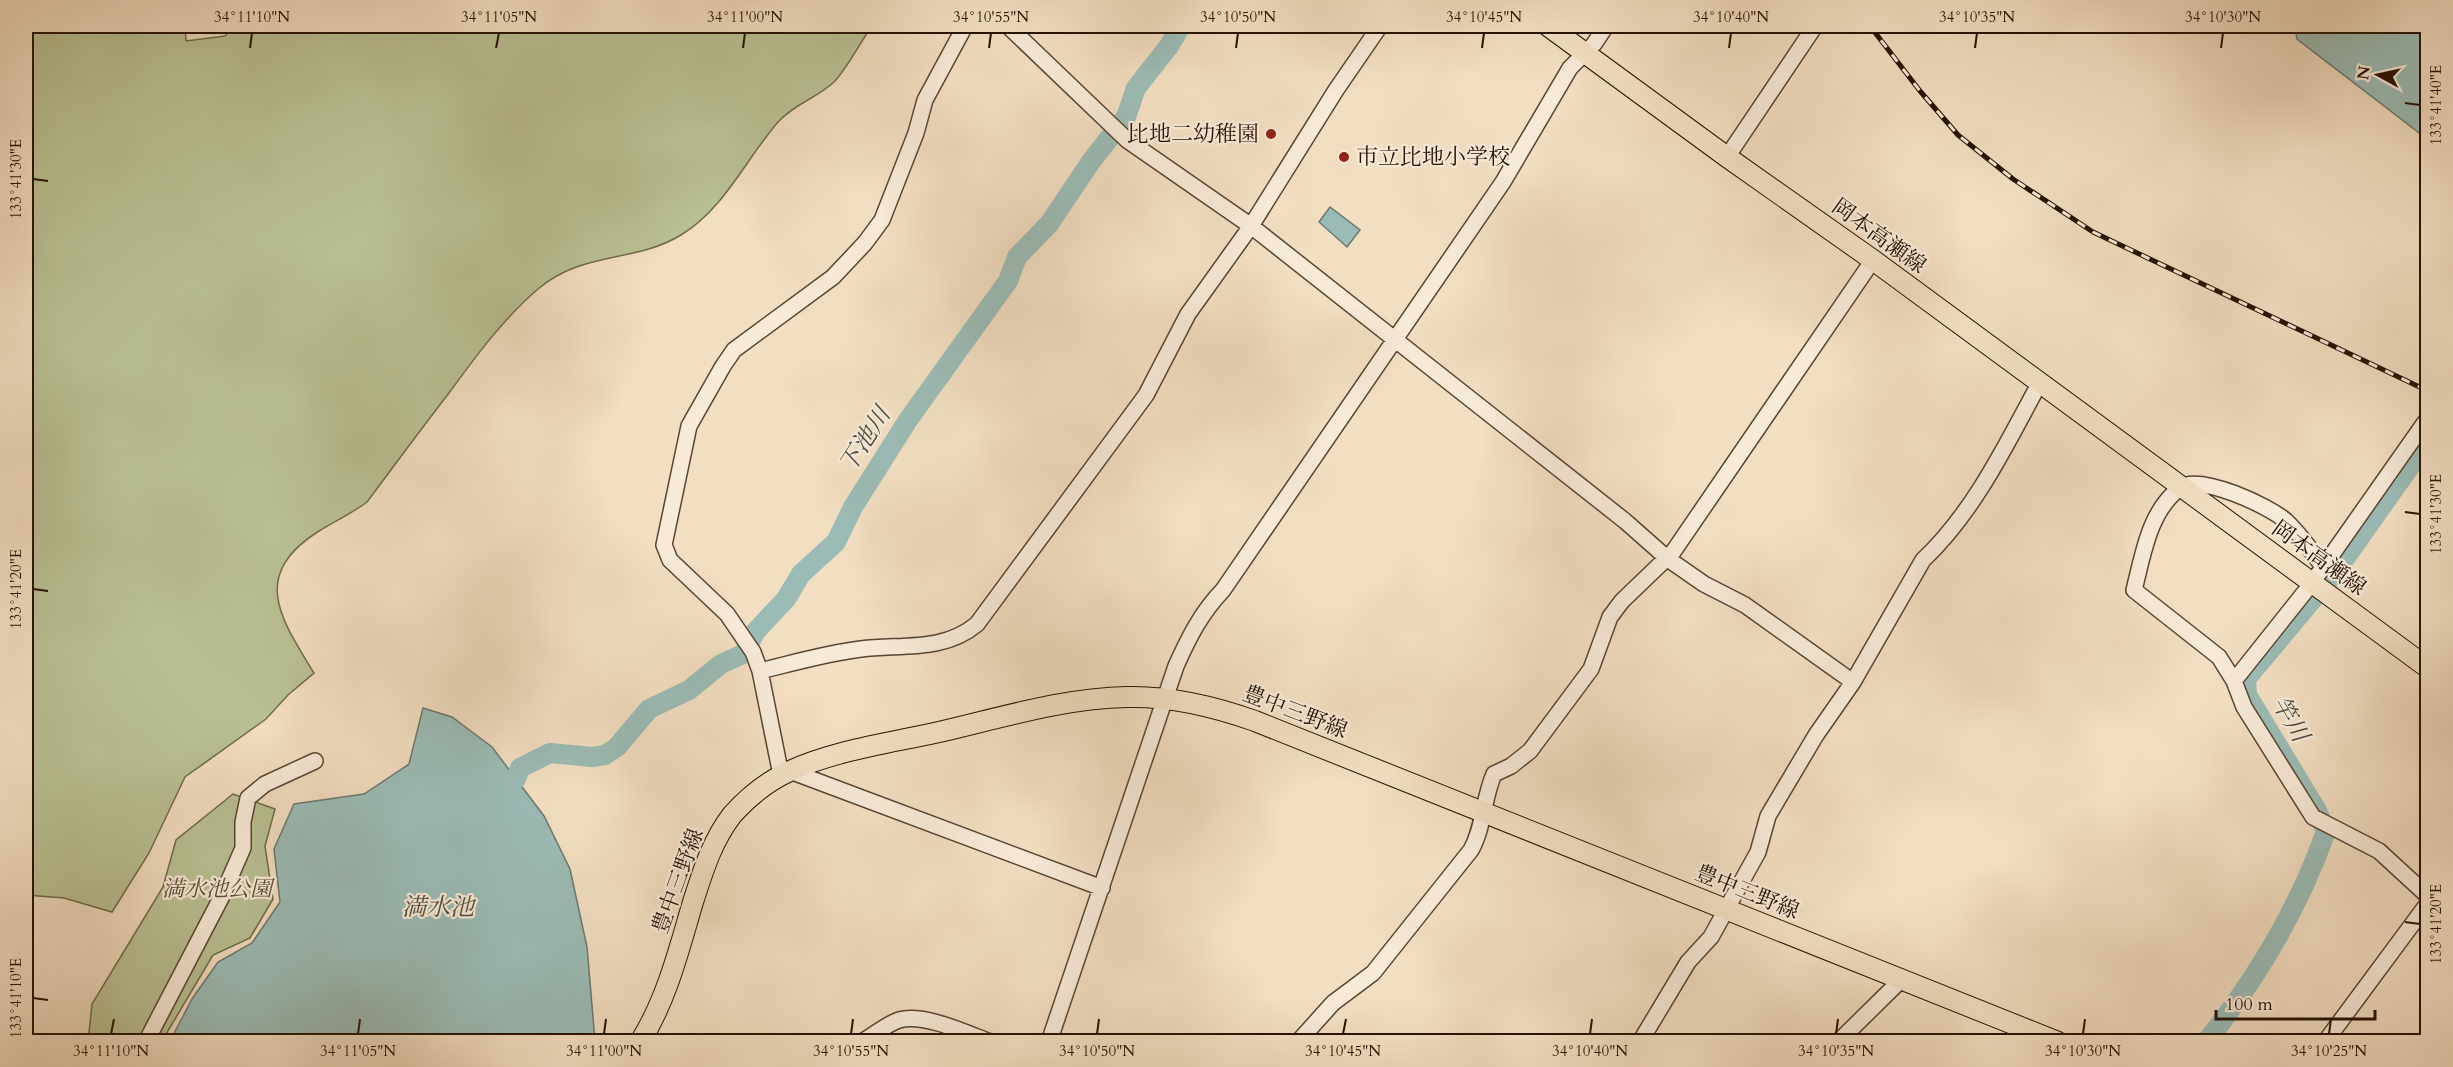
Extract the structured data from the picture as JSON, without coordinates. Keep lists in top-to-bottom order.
{
  "streets": {
    "main road": ["岡本高瀬線", "豊中三野線"]
  },
  "water": ["下池川", "竿川", "満水池"],
  "parks": ["満水池公園"],
  "places": ["比地二幼稚園", "市立比地小学校"],
  "scale_bar": "100 m",
  "north": "left",
  "coordinates": [
    "34°11'10\"N",
    "34°11'05\"N",
    "34°11'00\"N",
    "34°10'55\"N",
    "34°10'50\"N",
    "34°10'45\"N",
    "34°10'40\"N",
    "34°10'35\"N",
    "34°10'30\"N",
    "133°41'40\"E",
    "133°41'30\"E",
    "133°41'20\"E",
    "133°41'10\"E",
    "34°10'25\"N"
  ]
}
